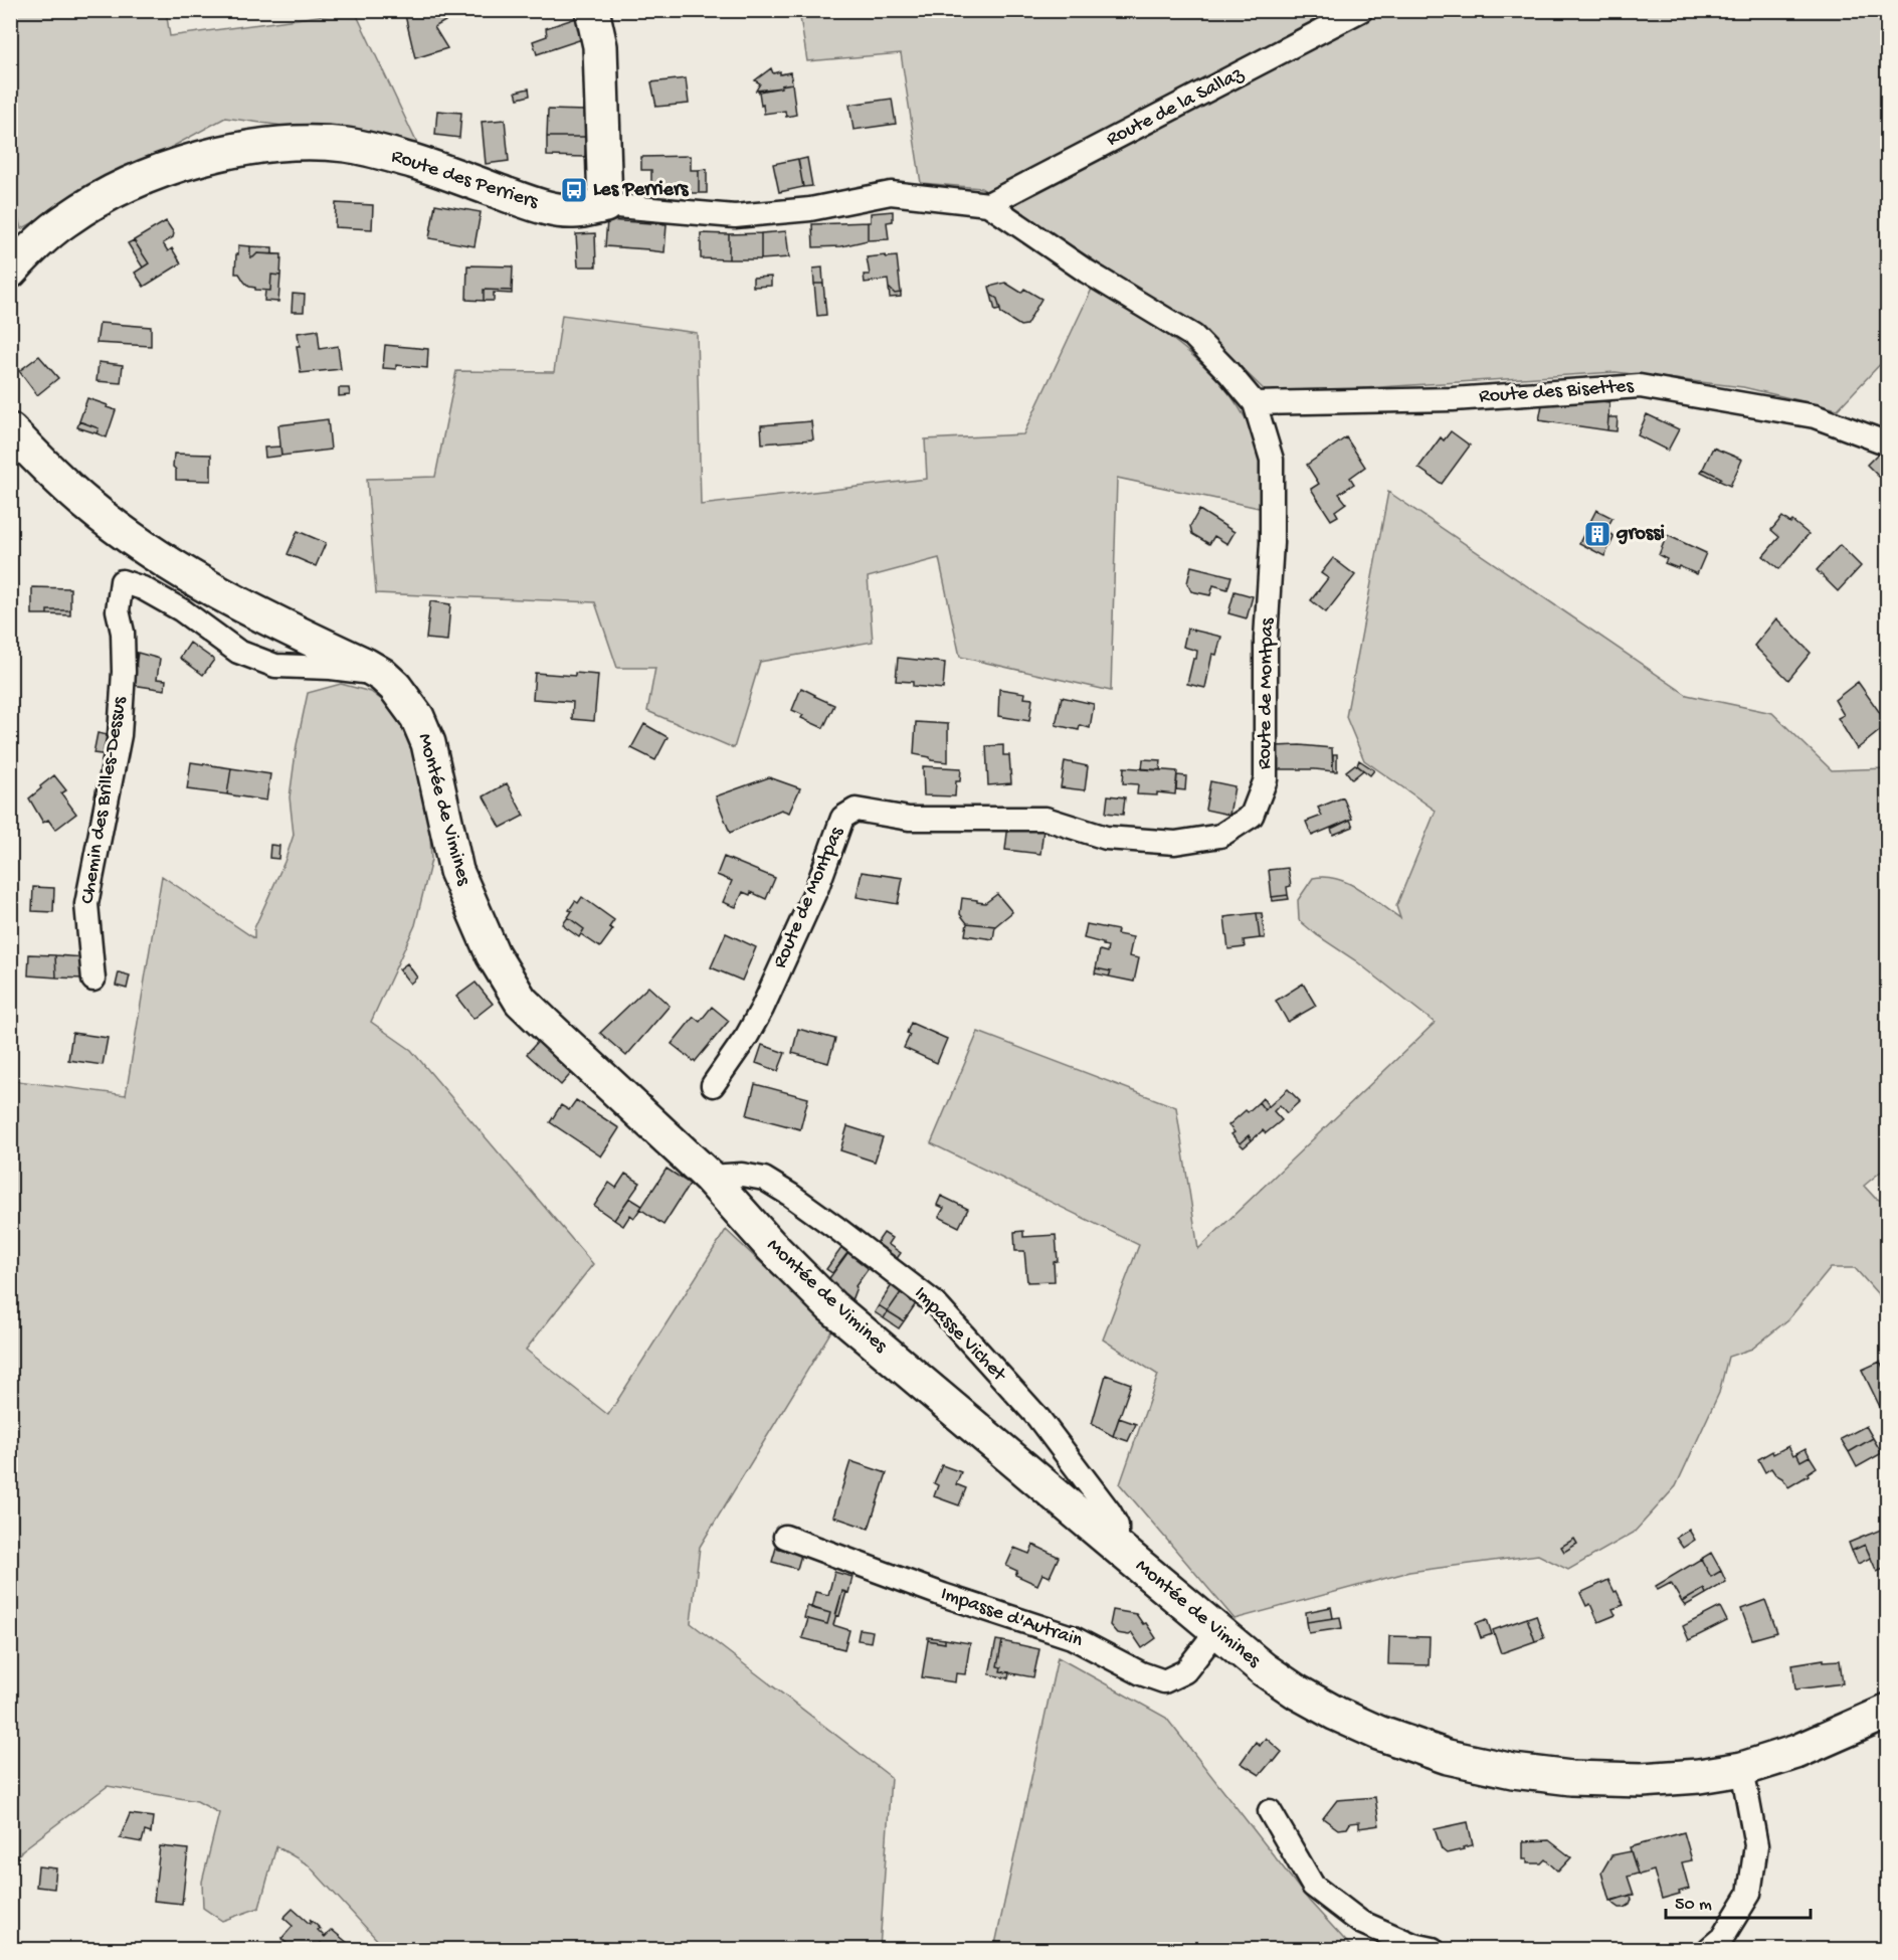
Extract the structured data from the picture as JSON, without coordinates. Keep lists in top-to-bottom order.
{
  "streets": {
    "street": [
      "Route de la Sallaz",
      "Route des Perriers",
      "Route des Bisettes",
      "Route de Montpas",
      "Chemin des Brilles-Dessus",
      "Montée de Vimines",
      "Impasse Vichet",
      "Impasse d'Autrain"
    ]
  },
  "crossings": [
    ["Route de la Sallaz", "Route des Perriers"],
    ["Route de la Sallaz", "Route de Montpas"],
    ["Route des Perriers", "Route de Montpas"],
    ["Route des Bisettes", "Route de Montpas"],
    ["Chemin des Brilles-Dessus", "Montée de Vimines"],
    ["Montée de Vimines", "Impasse Vichet"],
    ["Montée de Vimines", "Impasse d'Autrain"]
  ],
  "places": {
    "bus stop": ["Les Perriers"],
    "building": ["grossi"]
  },
  "scale_bar": "50 m"
}
